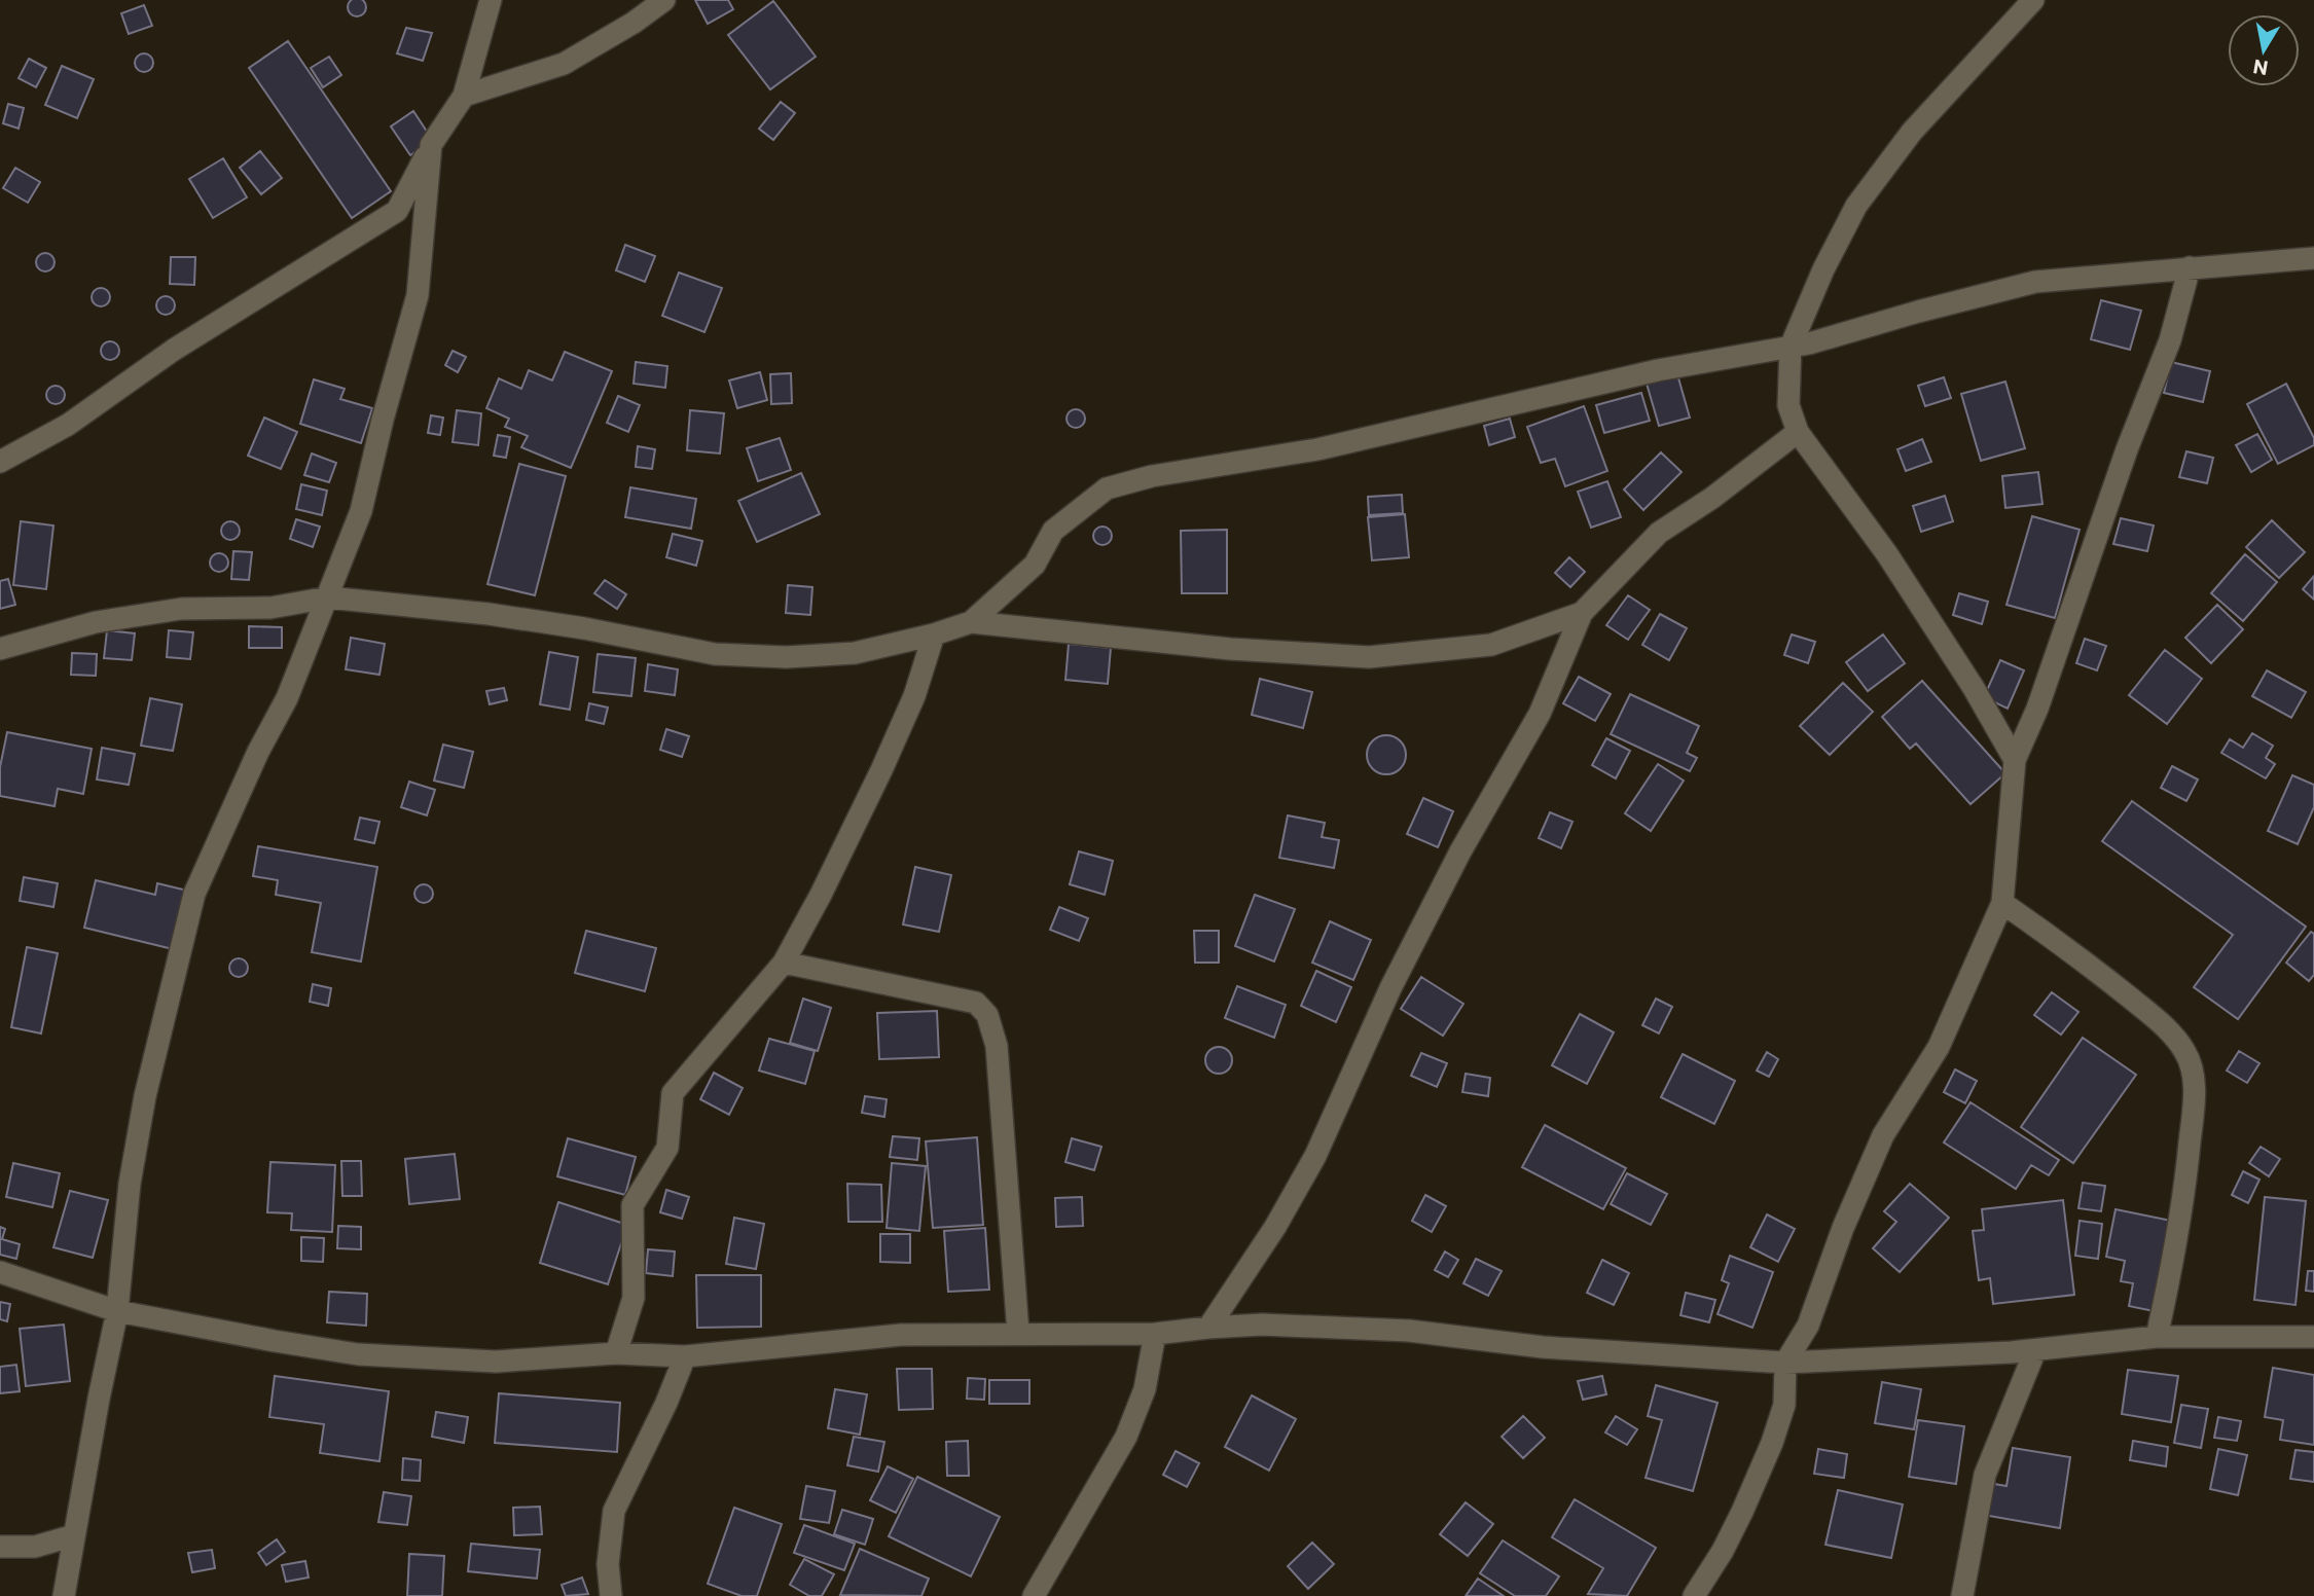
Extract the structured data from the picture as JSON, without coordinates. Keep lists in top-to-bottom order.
{
  "north": "bottom"
}
